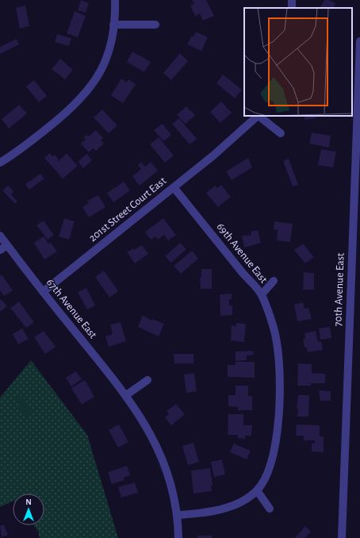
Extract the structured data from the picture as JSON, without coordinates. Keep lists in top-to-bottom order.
{
  "streets": {
    "street": [
      "201st Street Court East",
      "69th Avenue East",
      "70th Avenue East",
      "67th Avenue East"
    ]
  },
  "crossings": [
    ["201st Street Court East", "69th Avenue East"],
    ["201st Street Court East", "67th Avenue East"]
  ],
  "north": "top"
}
